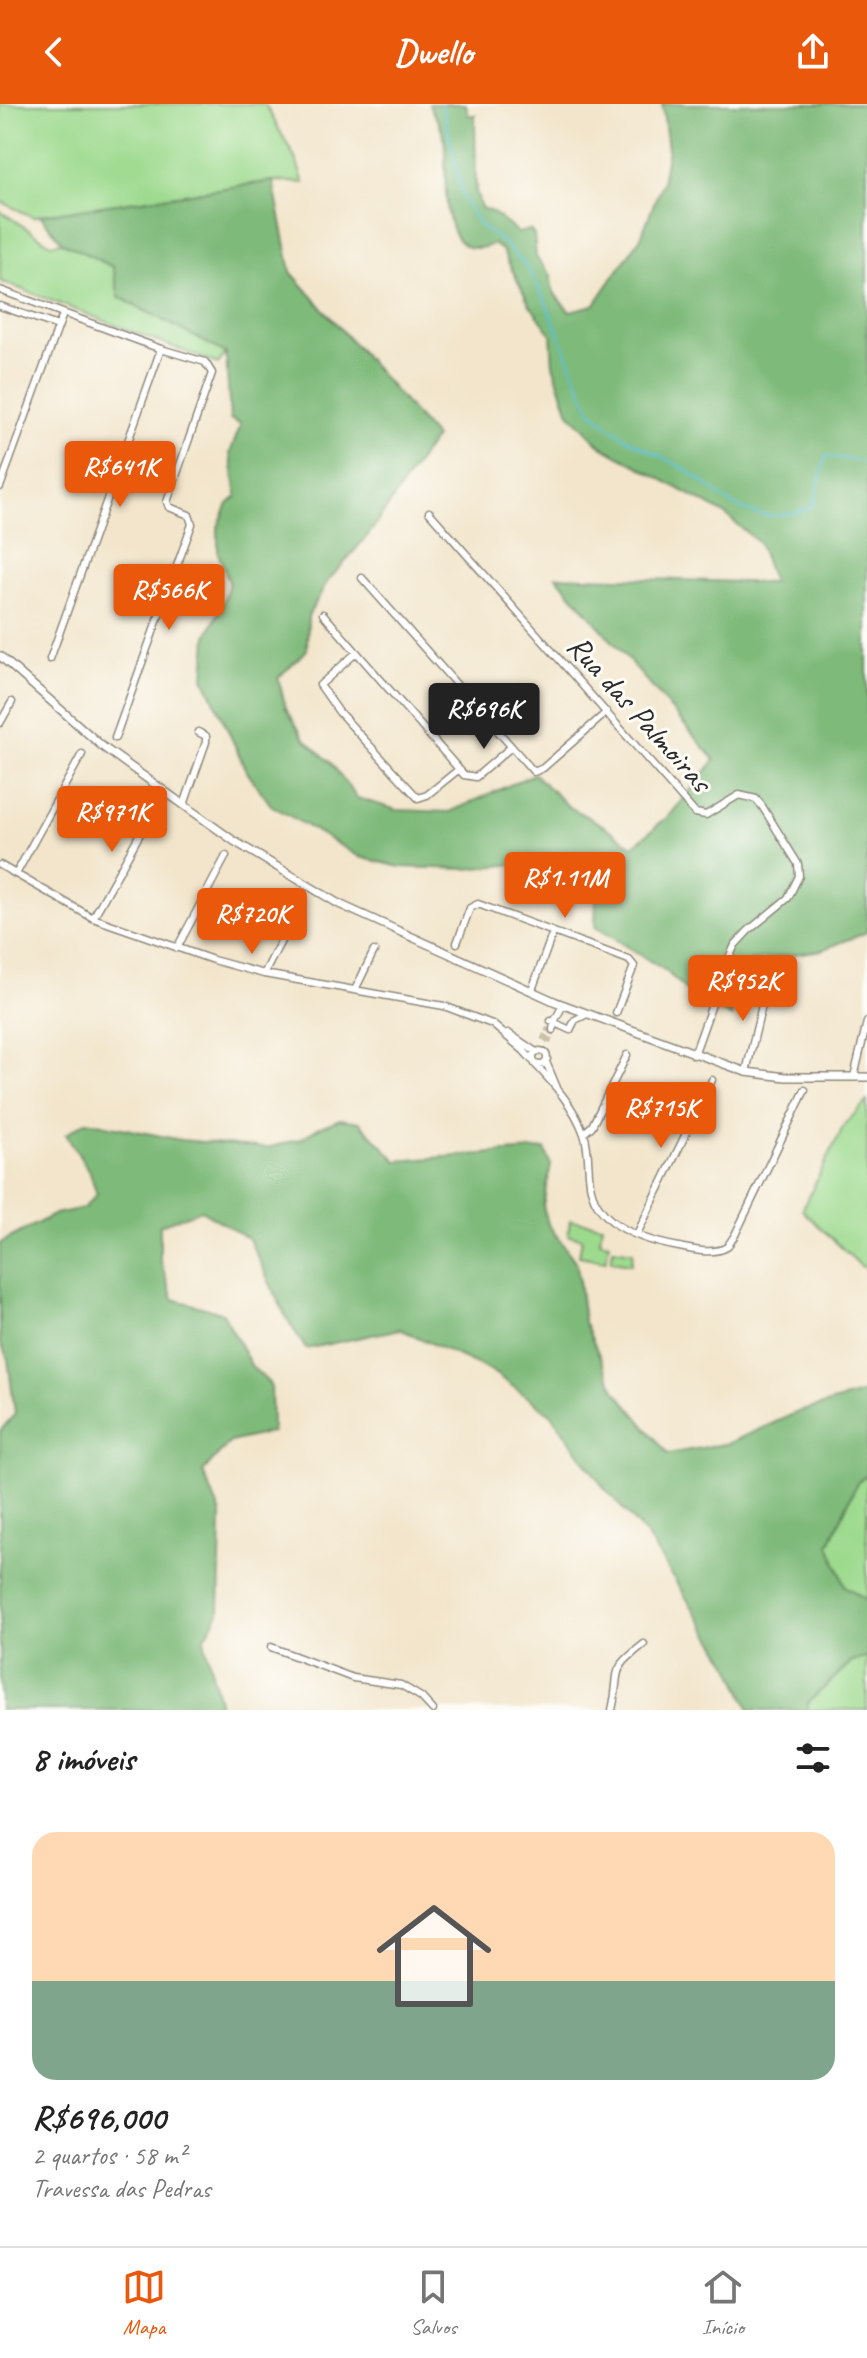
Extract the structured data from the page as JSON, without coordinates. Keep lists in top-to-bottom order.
{
  "streets": {
    "street": ["Rua das Palmoiras"]
  },
  "page": {
    "header": "Dwello",
    "price": [
      "R$641K",
      "R$566K",
      "R$696K",
      "R$971K",
      "R$1.11M",
      "R$720K",
      "R$952K",
      "R$715K"
    ],
    "heading": "8 imóveis",
    "list": [
      {
        "name": "R$696,000",
        "note": "2 quartos · 58 m² · Travessa das Pedras"
      }
    ],
    "tabs": ["Mapa", "Salvos", "Início"]
  }
}
